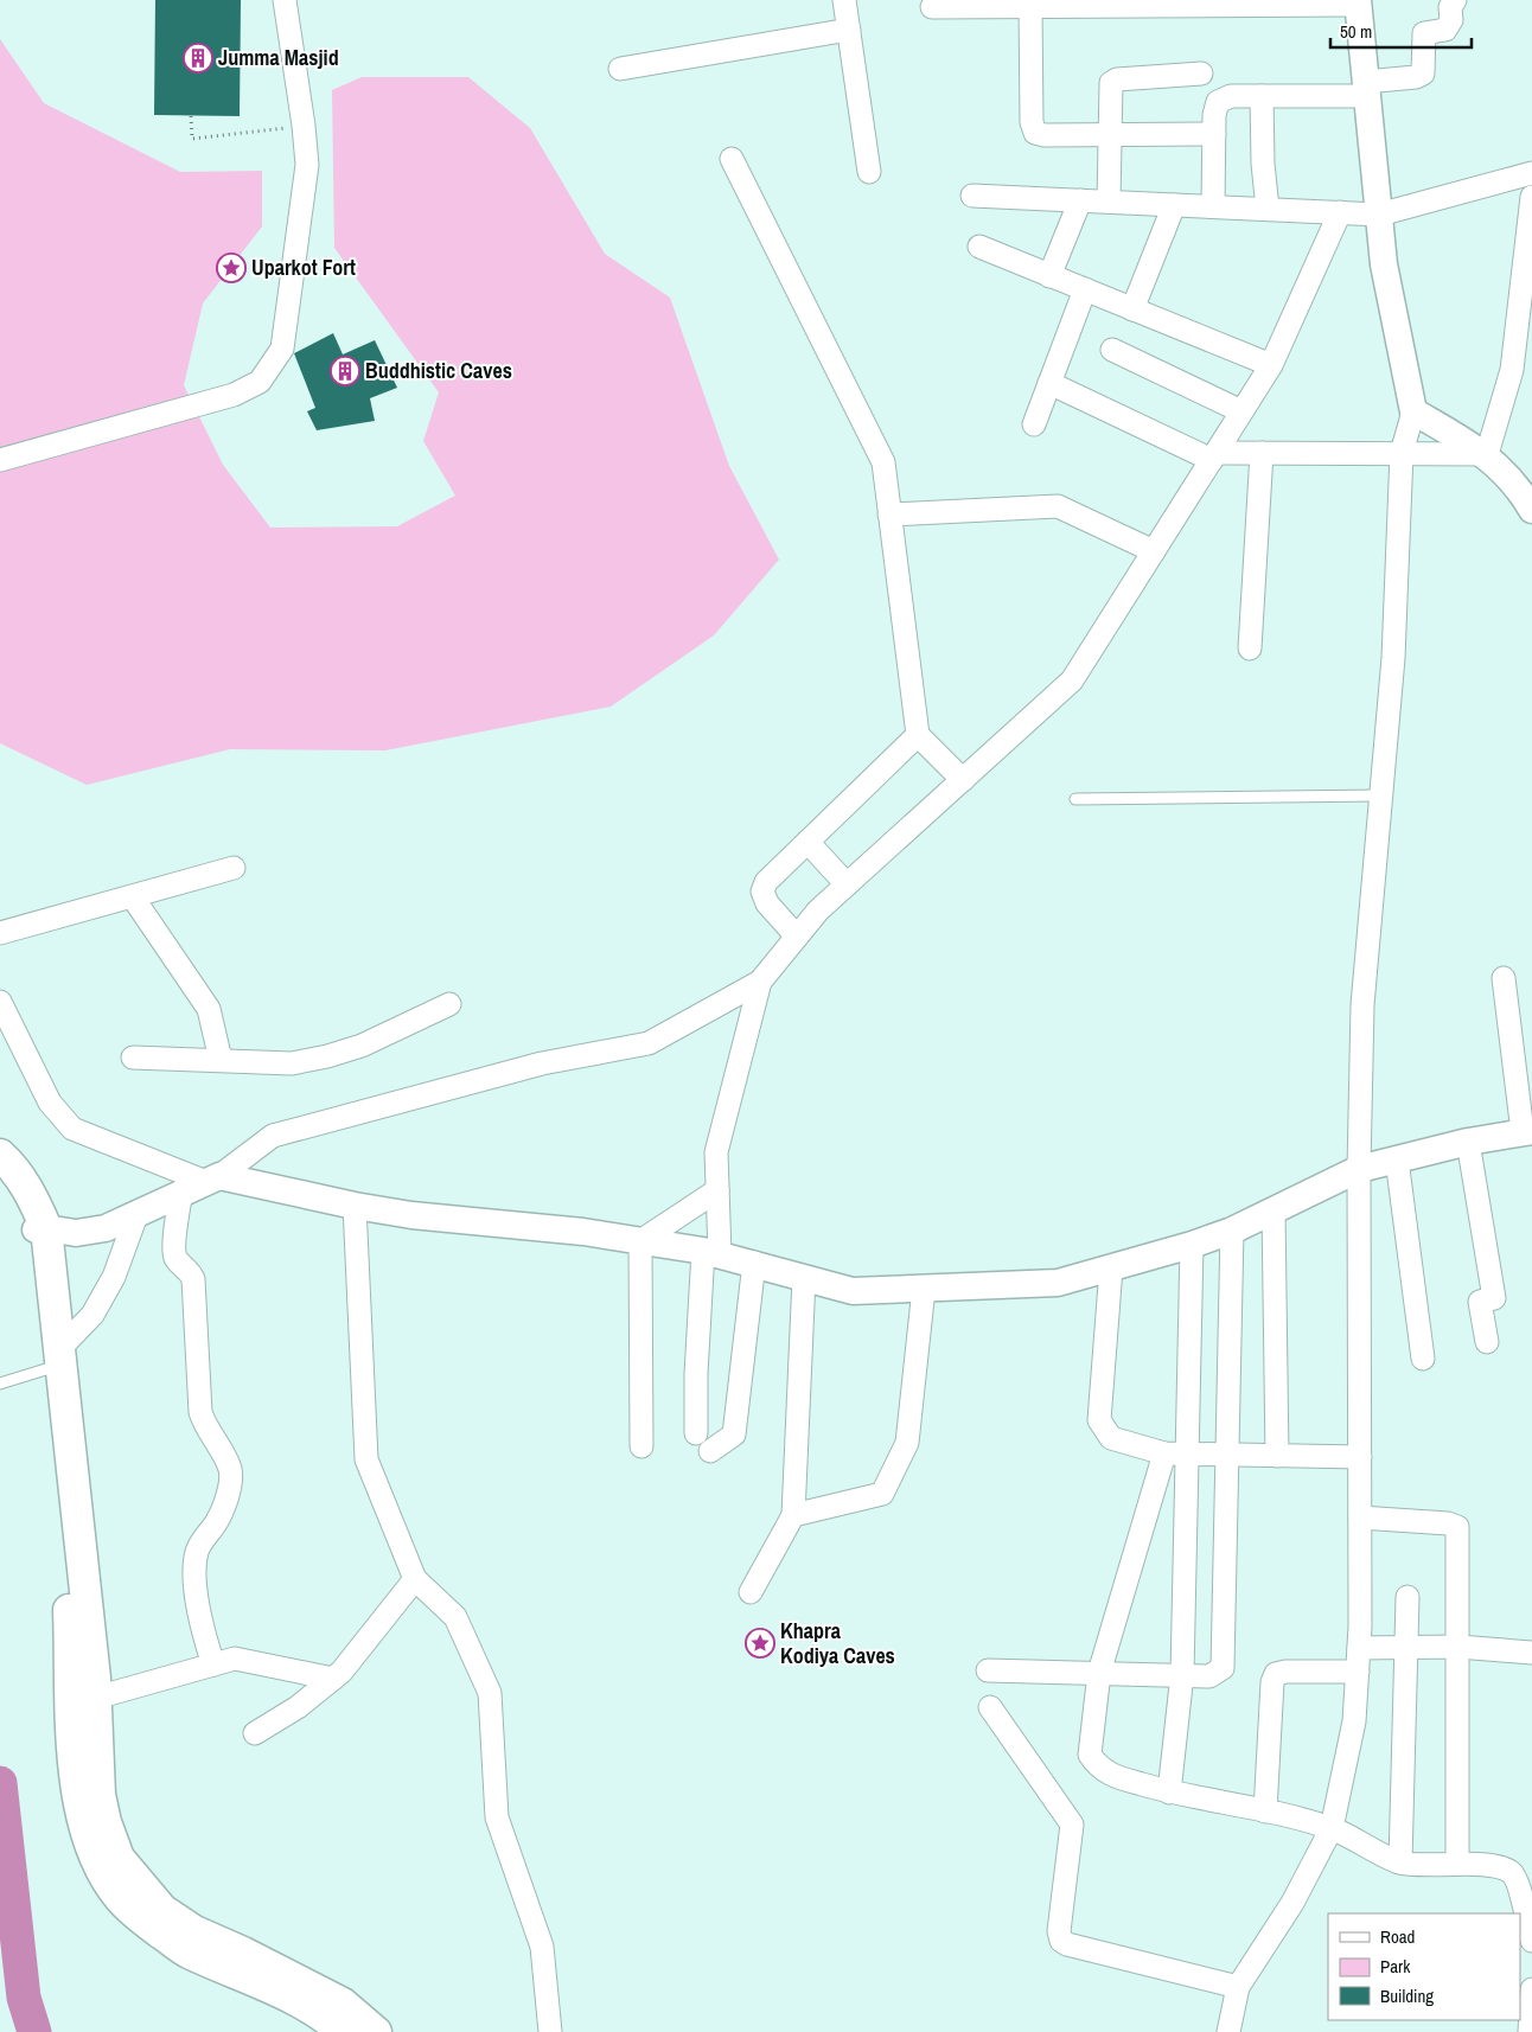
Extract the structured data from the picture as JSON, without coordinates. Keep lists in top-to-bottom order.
{
  "places": {
    "building": ["Jumma Masjid", "Buddhistic Caves"],
    "place": ["Uparkot Fort", "Khapra Kodiya Caves"]
  },
  "legend": ["Road", "Park", "Building"],
  "scale_bar": "50 m"
}
